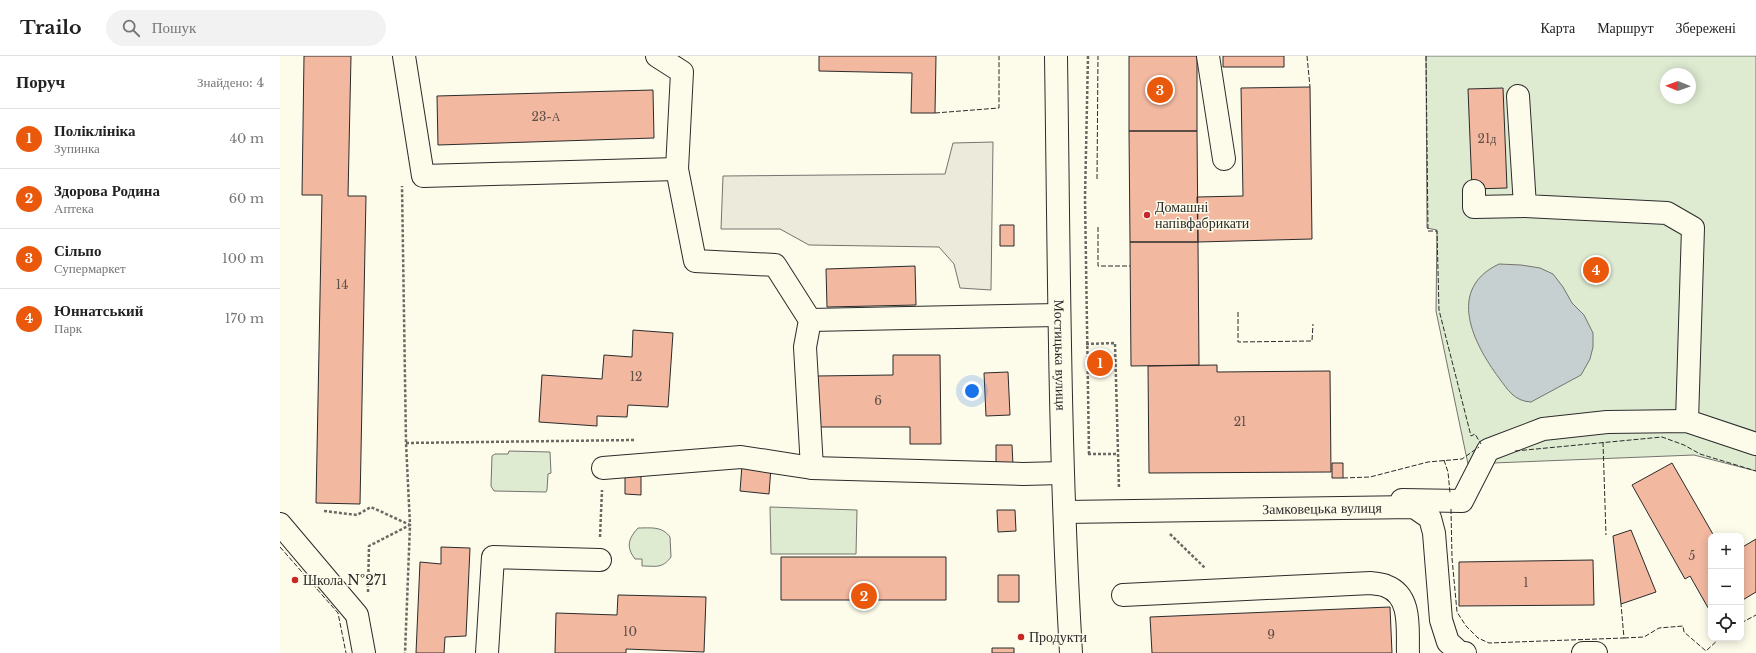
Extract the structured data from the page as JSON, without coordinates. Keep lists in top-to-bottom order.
{
  "streets": {
    "street": ["Мостицька вулиця", "Замковецька вулиця"]
  },
  "crossings": [
    ["Мостицька вулиця", "Замковецька вулиця"]
  ],
  "places": ["Домашні напівфабрикати", "Школа №271", "Продукти"],
  "house_numbers": [
    "23-А",
    "21д",
    "14",
    "12",
    "6",
    "21",
    "5",
    "1",
    "10",
    "9"
  ],
  "north": "left",
  "page": {
    "header": "Trailo",
    "search": "Пошук",
    "nav": ["Карта", "Маршрут", "Збережені"],
    "heading": ["Поруч", "Знайдено: 4"],
    "pins": [
      "3",
      "4",
      "1",
      "2"
    ],
    "list": [
      {
        "mark": "1",
        "name": "Поліклініка",
        "note": "Зупинка",
        "value": "40 m"
      },
      {
        "mark": "2",
        "name": "Здорова Родина",
        "note": "Аптека",
        "value": "60 m"
      },
      {
        "mark": "3",
        "name": "Сільпо",
        "note": "Супермаркет",
        "value": "100 m"
      },
      {
        "mark": "4",
        "name": "Юннатський",
        "note": "Парк",
        "value": "170 m"
      }
    ],
    "map_buttons": ["+", "−"]
  }
}
